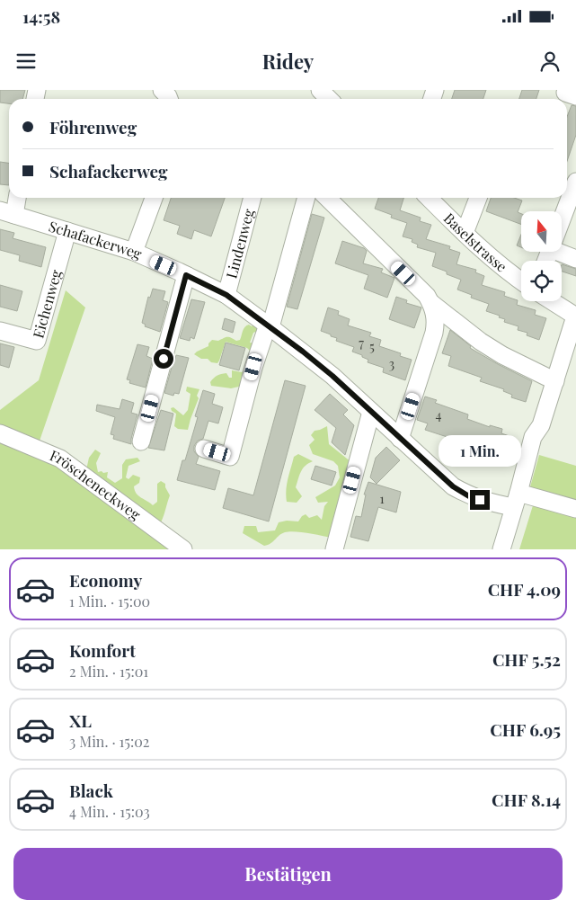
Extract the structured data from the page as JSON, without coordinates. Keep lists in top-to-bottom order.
{
  "streets": {
    "street": [
      "Schafackerweg",
      "Baselstrasse",
      "Lindenweg",
      "Eichenweg",
      "Fröscheneckweg"
    ]
  },
  "crossings": [
    ["Schafackerweg", "Lindenweg"],
    ["Schafackerweg", "Eichenweg"]
  ],
  "house_numbers": [
    "7",
    "5",
    "3",
    "4",
    "1"
  ],
  "north": "top",
  "page": {
    "status": "14:58",
    "header": "Ridey",
    "banner": ["Föhrenweg", "Schafackerweg"],
    "bubble": "1 Min.",
    "list": [
      {
        "name": "Economy",
        "note": "1 Min. · 15:00",
        "value": "CHF 4.09"
      },
      {
        "name": "Komfort",
        "note": "2 Min. · 15:01",
        "value": "CHF 5.52"
      },
      {
        "name": "XL",
        "note": "3 Min. · 15:02",
        "value": "CHF 6.95"
      },
      {
        "name": "Black",
        "note": "4 Min. · 15:03",
        "value": "CHF 8.14"
      }
    ],
    "buttons": "Bestätigen"
  }
}
